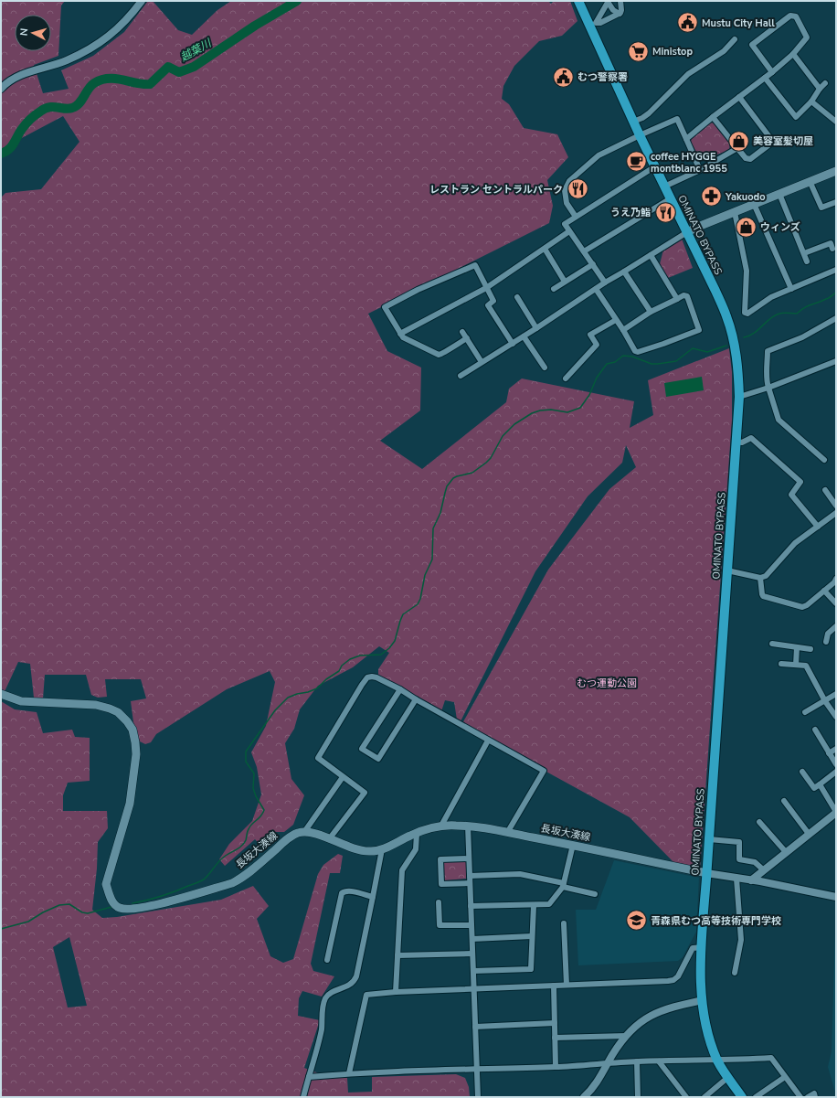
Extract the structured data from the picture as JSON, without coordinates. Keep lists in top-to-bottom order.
{
  "streets": {
    "highway": ["OMINATO BYPASS"],
    "main road": ["長坂大湊線"]
  },
  "crossings": [
    ["OMINATO BYPASS", "長坂大湊線"]
  ],
  "water": ["越葉川"],
  "parks": ["むつ運動公園"],
  "places": {
    "public building": ["Mustu City Hall", "むつ警察署"],
    "supermarket": ["Ministop"],
    "shop": ["美容室髪切屋", "ウィンズ"],
    "cafe": ["coffee HYGGE montblanc 1955"],
    "restaurant": ["レストラン セントラルパーク", "うえ乃鮨"],
    "pharmacy": ["Yakuodo"],
    "school or university": ["青森県むつ高等技術専門学校"]
  },
  "north": "left"
}
